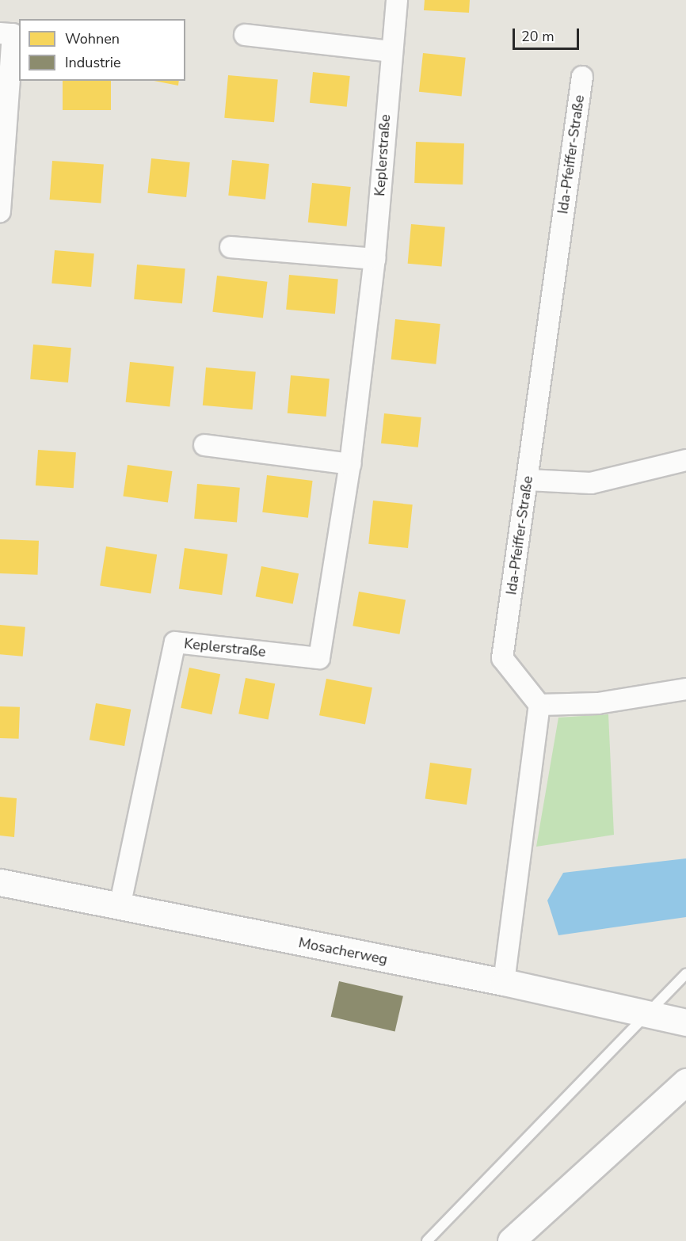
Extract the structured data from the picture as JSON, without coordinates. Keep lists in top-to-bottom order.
{
  "streets": {
    "street": ["Ida-Pfeiffer-Straße", "Keplerstraße", "Mosacherweg"]
  },
  "crossings": [
    ["Keplerstraße", "Mosacherweg"]
  ],
  "legend": ["Wohnen", "Industrie"],
  "scale_bar": "20 m"
}
